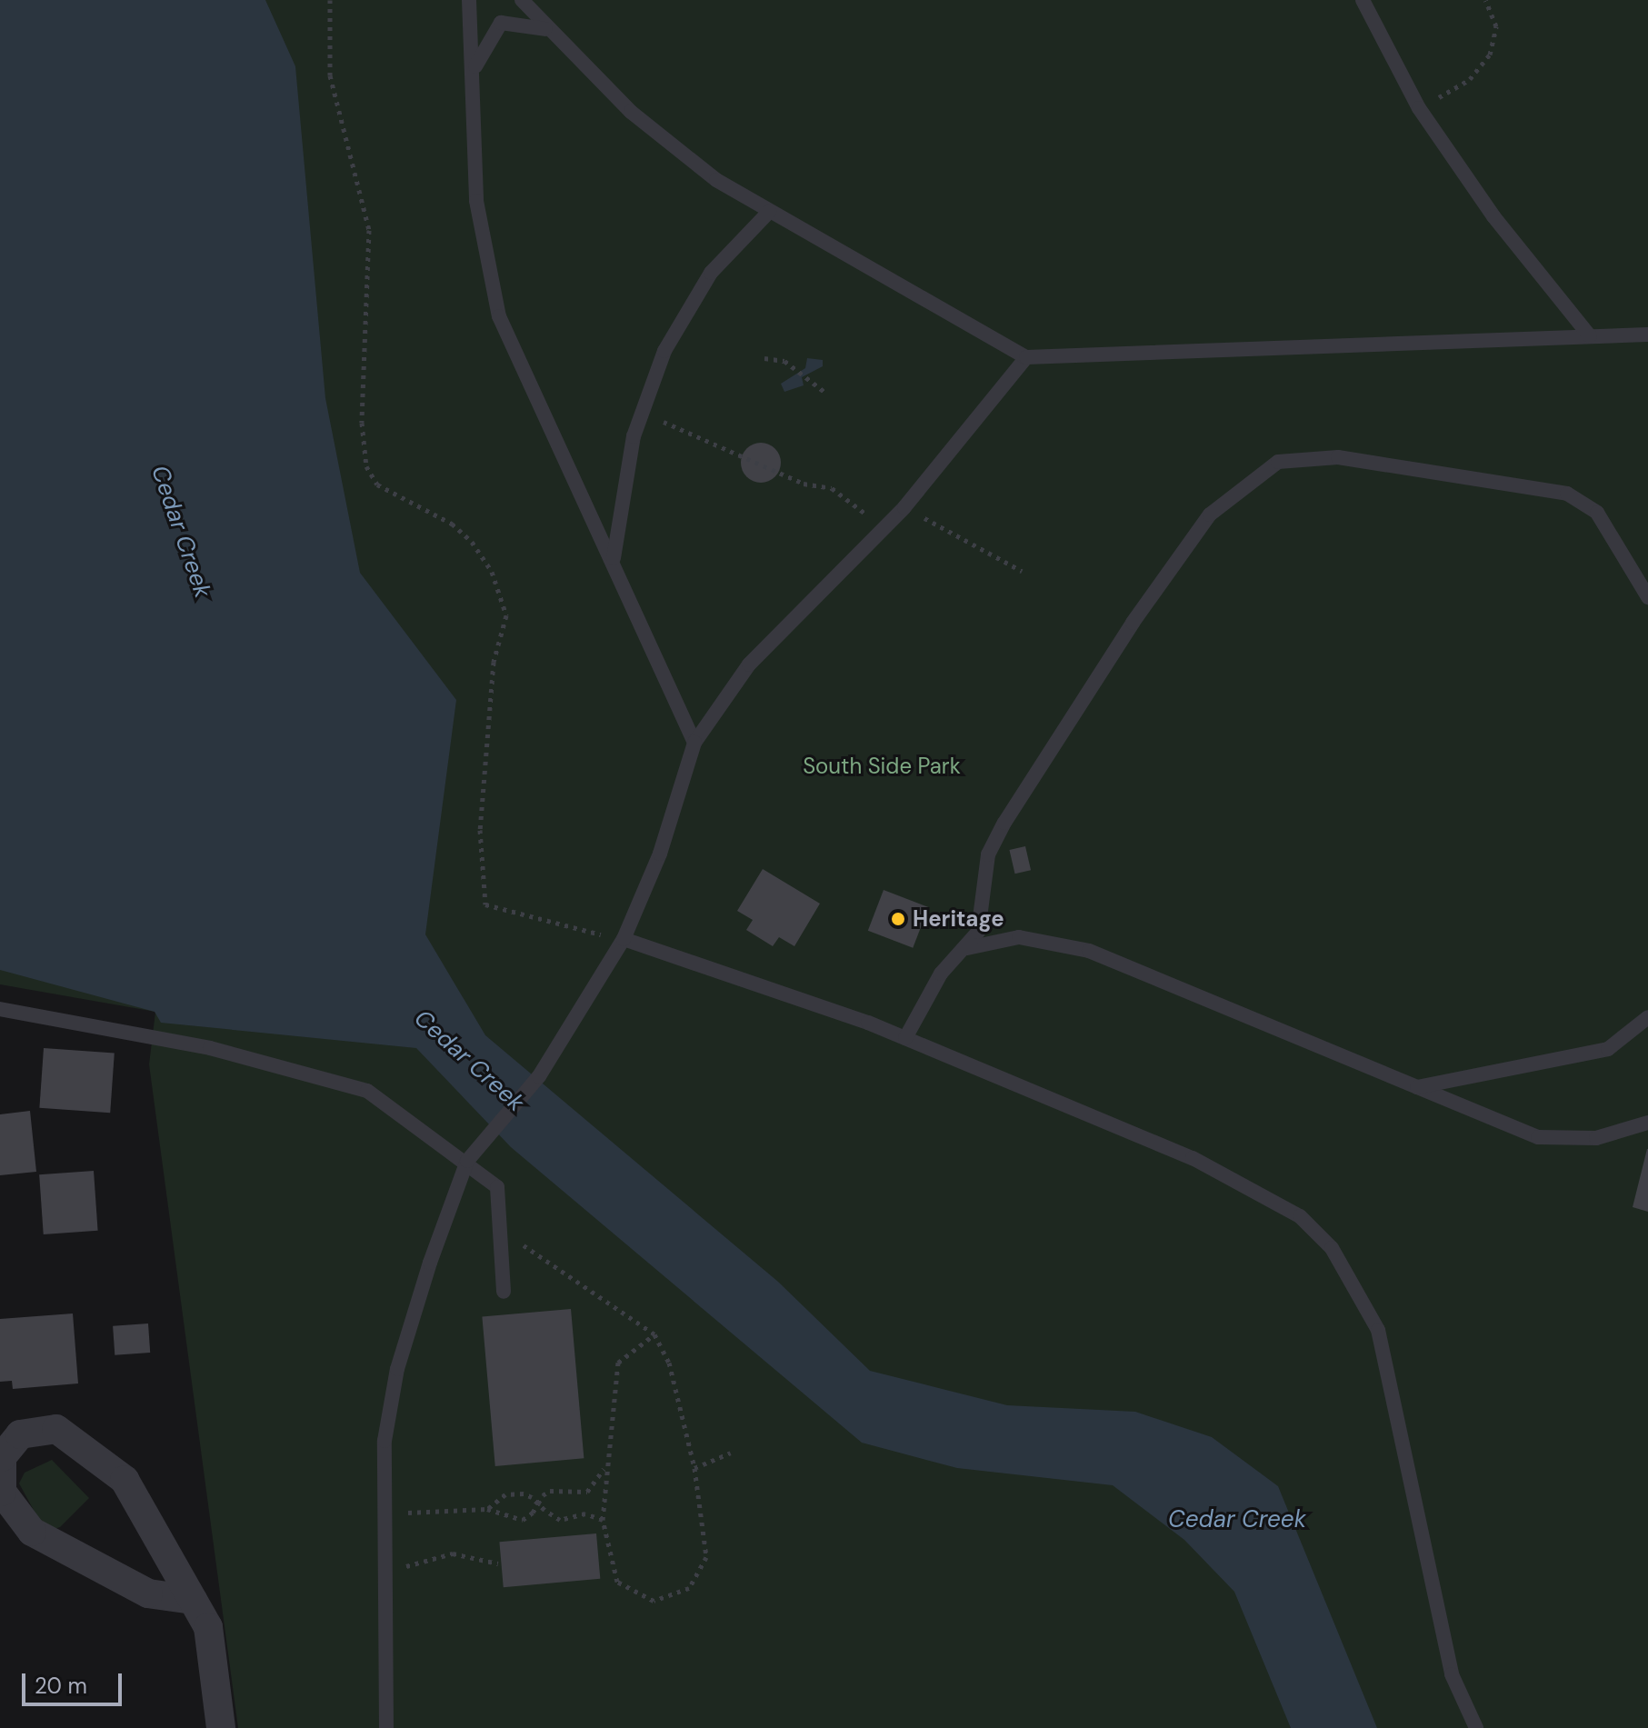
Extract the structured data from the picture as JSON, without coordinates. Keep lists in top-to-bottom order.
{
  "water": ["Cedar Creek"],
  "parks": ["South Side Park"],
  "places": ["Heritage"],
  "scale_bar": "20 m"
}
